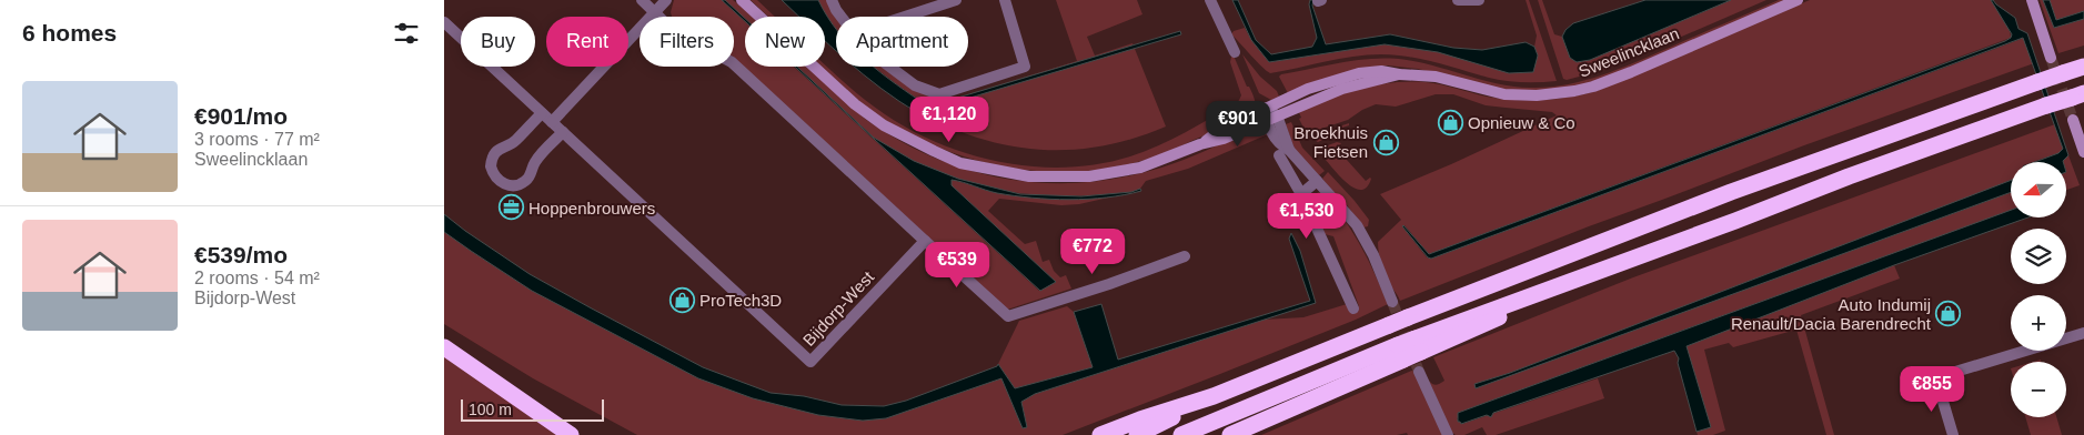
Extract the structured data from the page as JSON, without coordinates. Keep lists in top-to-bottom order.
{
  "streets": {
    "main road": ["Sweelincklaan"],
    "street": ["Bijdorp-West"]
  },
  "places": {
    "shop": [
      "Opnieuw & Co",
      "Broekhuis Fietsen",
      "ProTech3D",
      "Auto Indumij Renault/Dacia Barendrecht"
    ],
    "office": ["Hoppenbrouwers"]
  },
  "scale_bar": "100 m",
  "north": "left",
  "page": {
    "heading": "6 homes",
    "chip": [
      "Buy",
      "Rent",
      "Filters",
      "New",
      "Apartment"
    ],
    "list": [
      {
        "name": "€901/mo",
        "note": "3 rooms · 77 m² · Sweelincklaan"
      },
      {
        "name": "€539/mo",
        "note": "2 rooms · 54 m² · Bijdorp-West"
      }
    ],
    "price": [
      "€1,120",
      "€901",
      "€1,530",
      "€772",
      "€539",
      "€855"
    ],
    "map_buttons": ["+", "−"],
    "scale": "100 m"
  }
}
